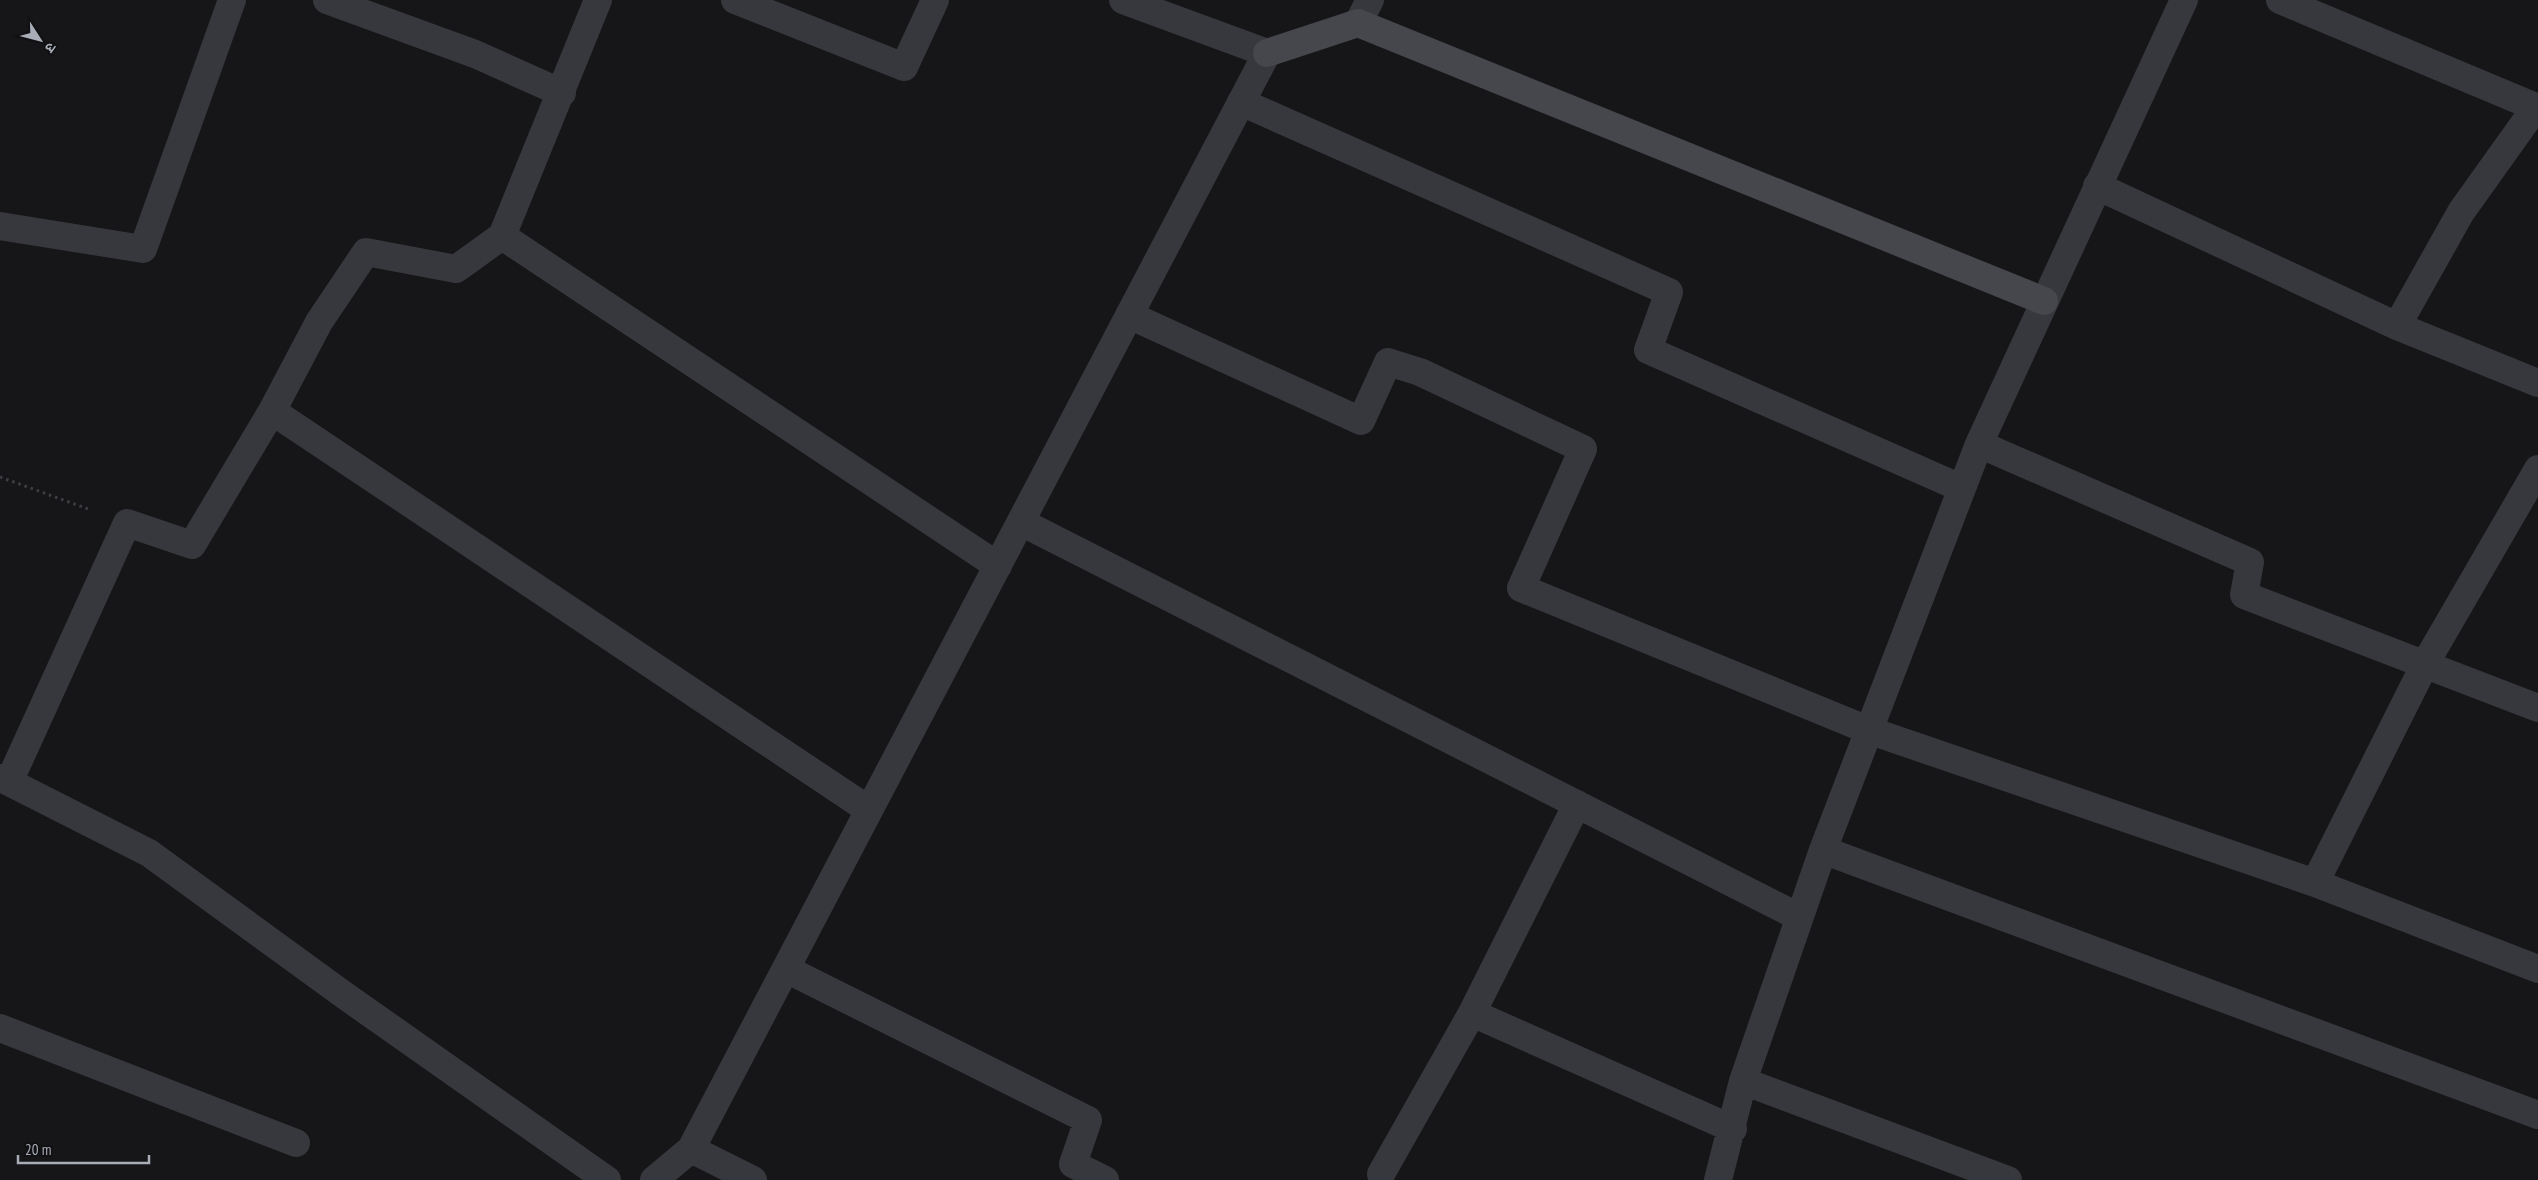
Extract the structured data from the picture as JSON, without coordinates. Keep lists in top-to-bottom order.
{
  "scale_bar": "20 m",
  "north": "bottom right"
}
